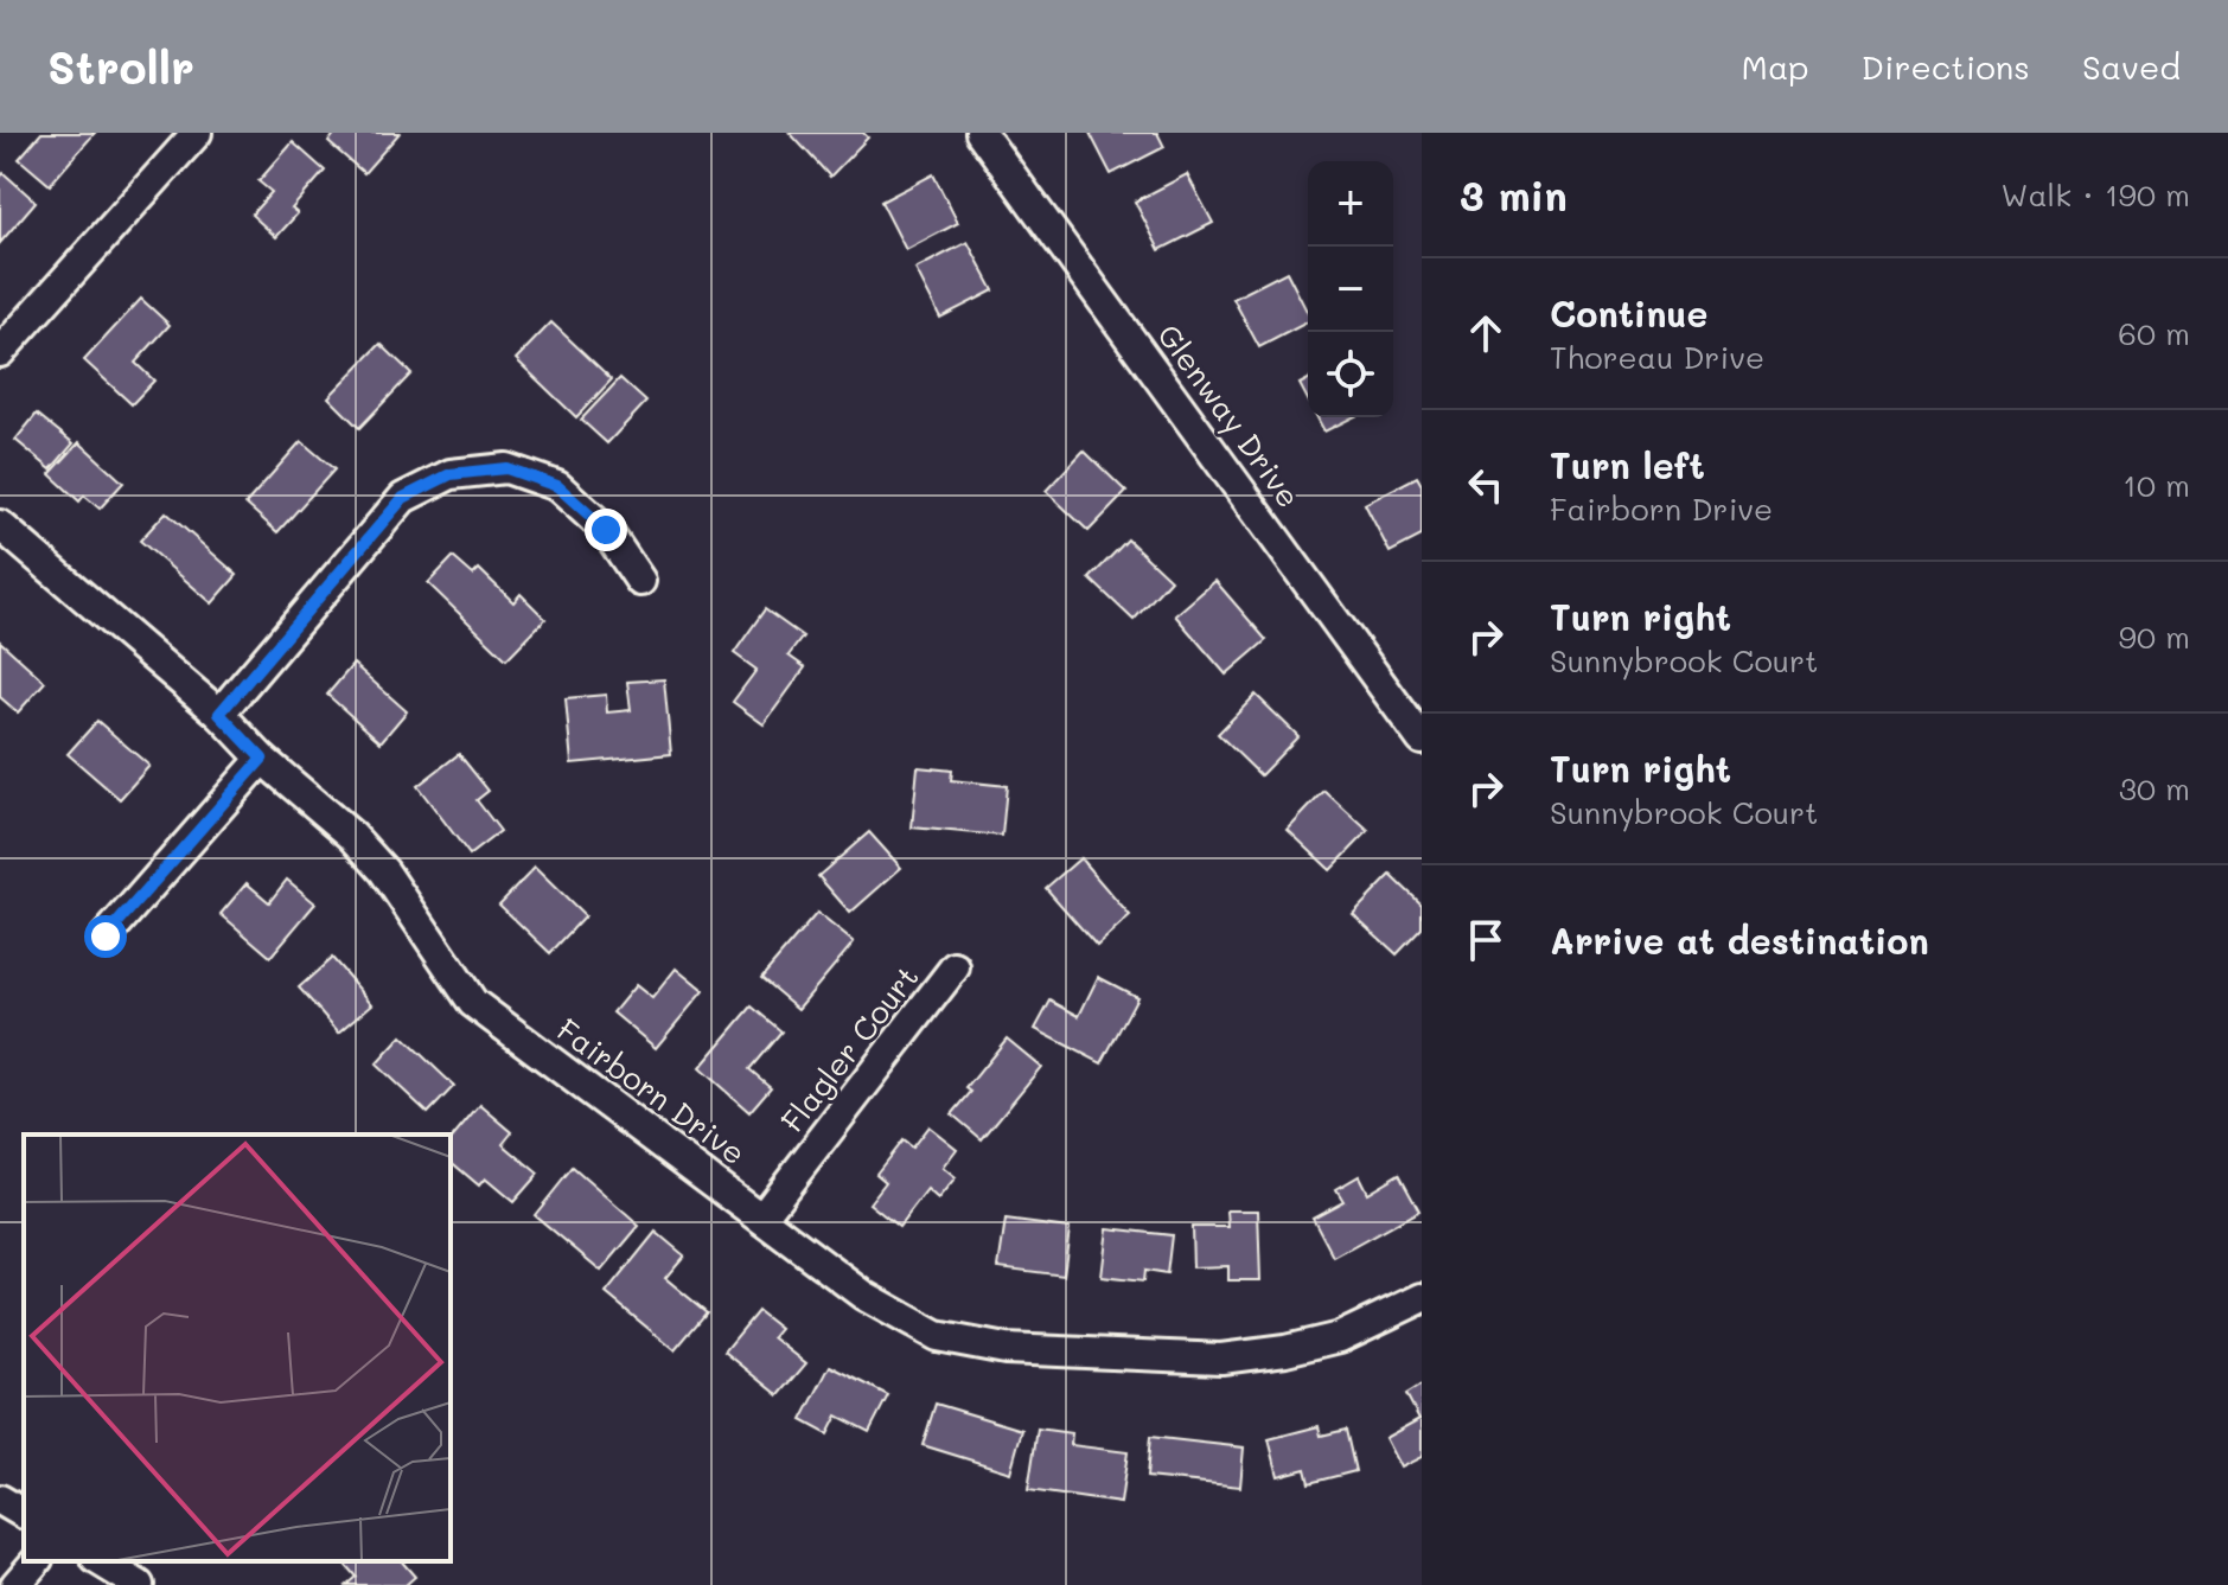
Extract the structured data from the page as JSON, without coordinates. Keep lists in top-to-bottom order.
{
  "streets": {
    "street": ["Glenway Drive", "Flagler Court", "Fairborn Drive"]
  },
  "crossings": [
    ["Flagler Court", "Fairborn Drive"]
  ],
  "page": {
    "header": "Strollr",
    "nav": ["Map", "Directions", "Saved"],
    "heading": ["3 min", "Walk · 190 m"],
    "map_buttons": ["+", "−"],
    "list": [
      ["Continue", "Thoreau Drive", "60 m"],
      ["Turn left", "Fairborn Drive", "10 m"],
      ["Turn right", "Sunnybrook Court", "90 m"],
      ["Turn right", "Sunnybrook Court", "30 m"],
      "Arrive at destination"
    ]
  }
}
